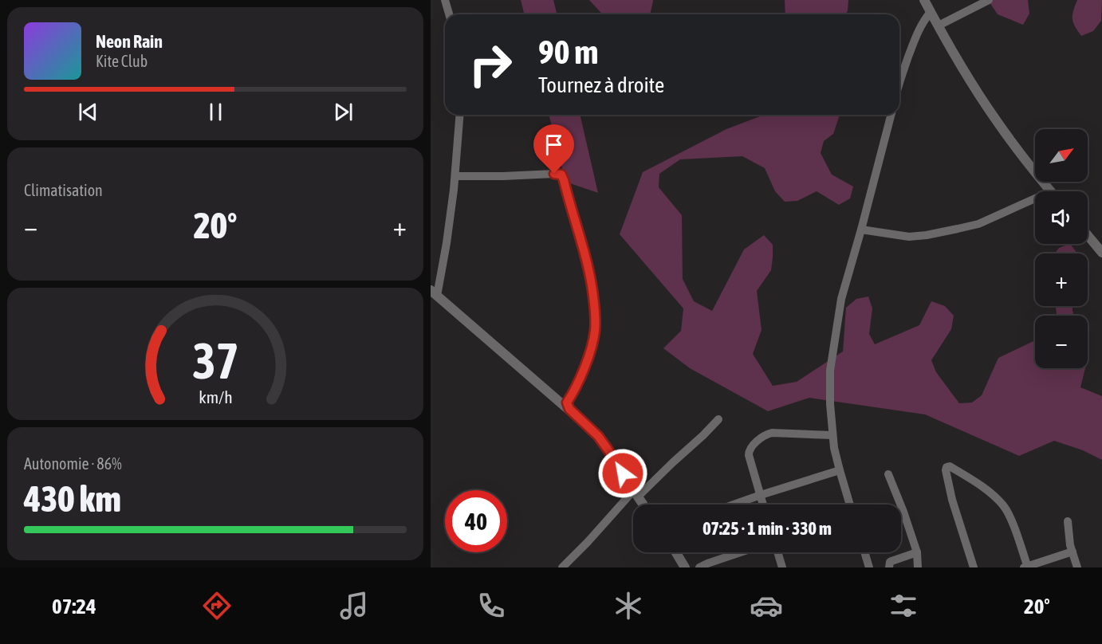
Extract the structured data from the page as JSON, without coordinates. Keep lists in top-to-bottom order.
{
  "north": "top right",
  "page": {
    "turn": ["90 m", "Tournez à droite"],
    "song": ["Neon Rain", "Kite Club"],
    "map_buttons": ["+", "−"],
    "tile": [
      "Climatisation",
      ["Autonomie · 86%", "430 km"]
    ],
    "heat": ["−", "20°", "+"],
    "limit": "40",
    "trip": "07:25 · 1 min · 330 m",
    "tabs": ["07:24", "20°"],
    "gauge": ["37", "km/h"]
  }
}
